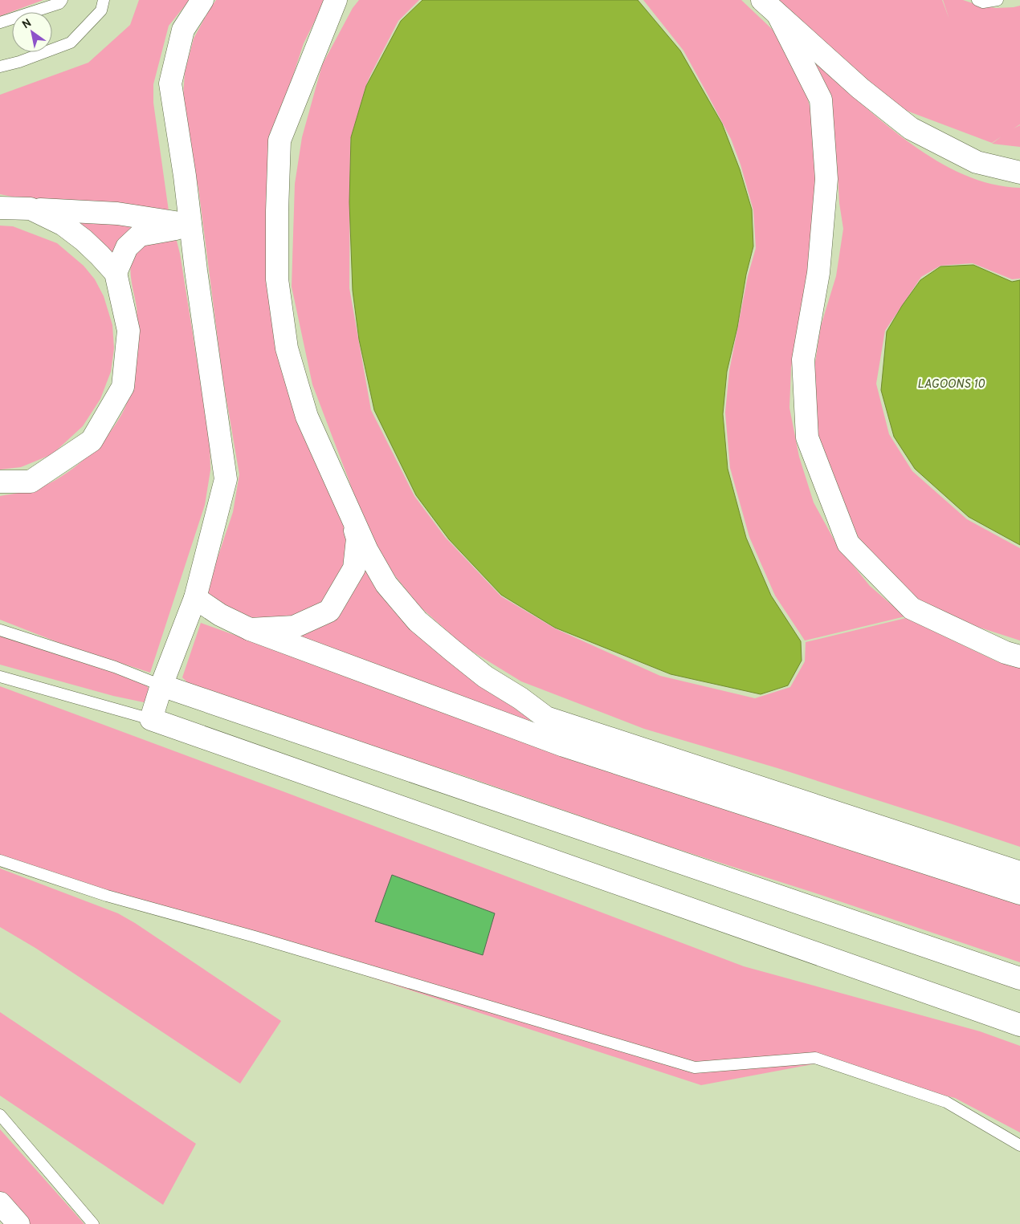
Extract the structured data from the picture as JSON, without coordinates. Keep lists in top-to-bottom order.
{
  "water": ["LAGOONS 10"],
  "north": "top left"
}
